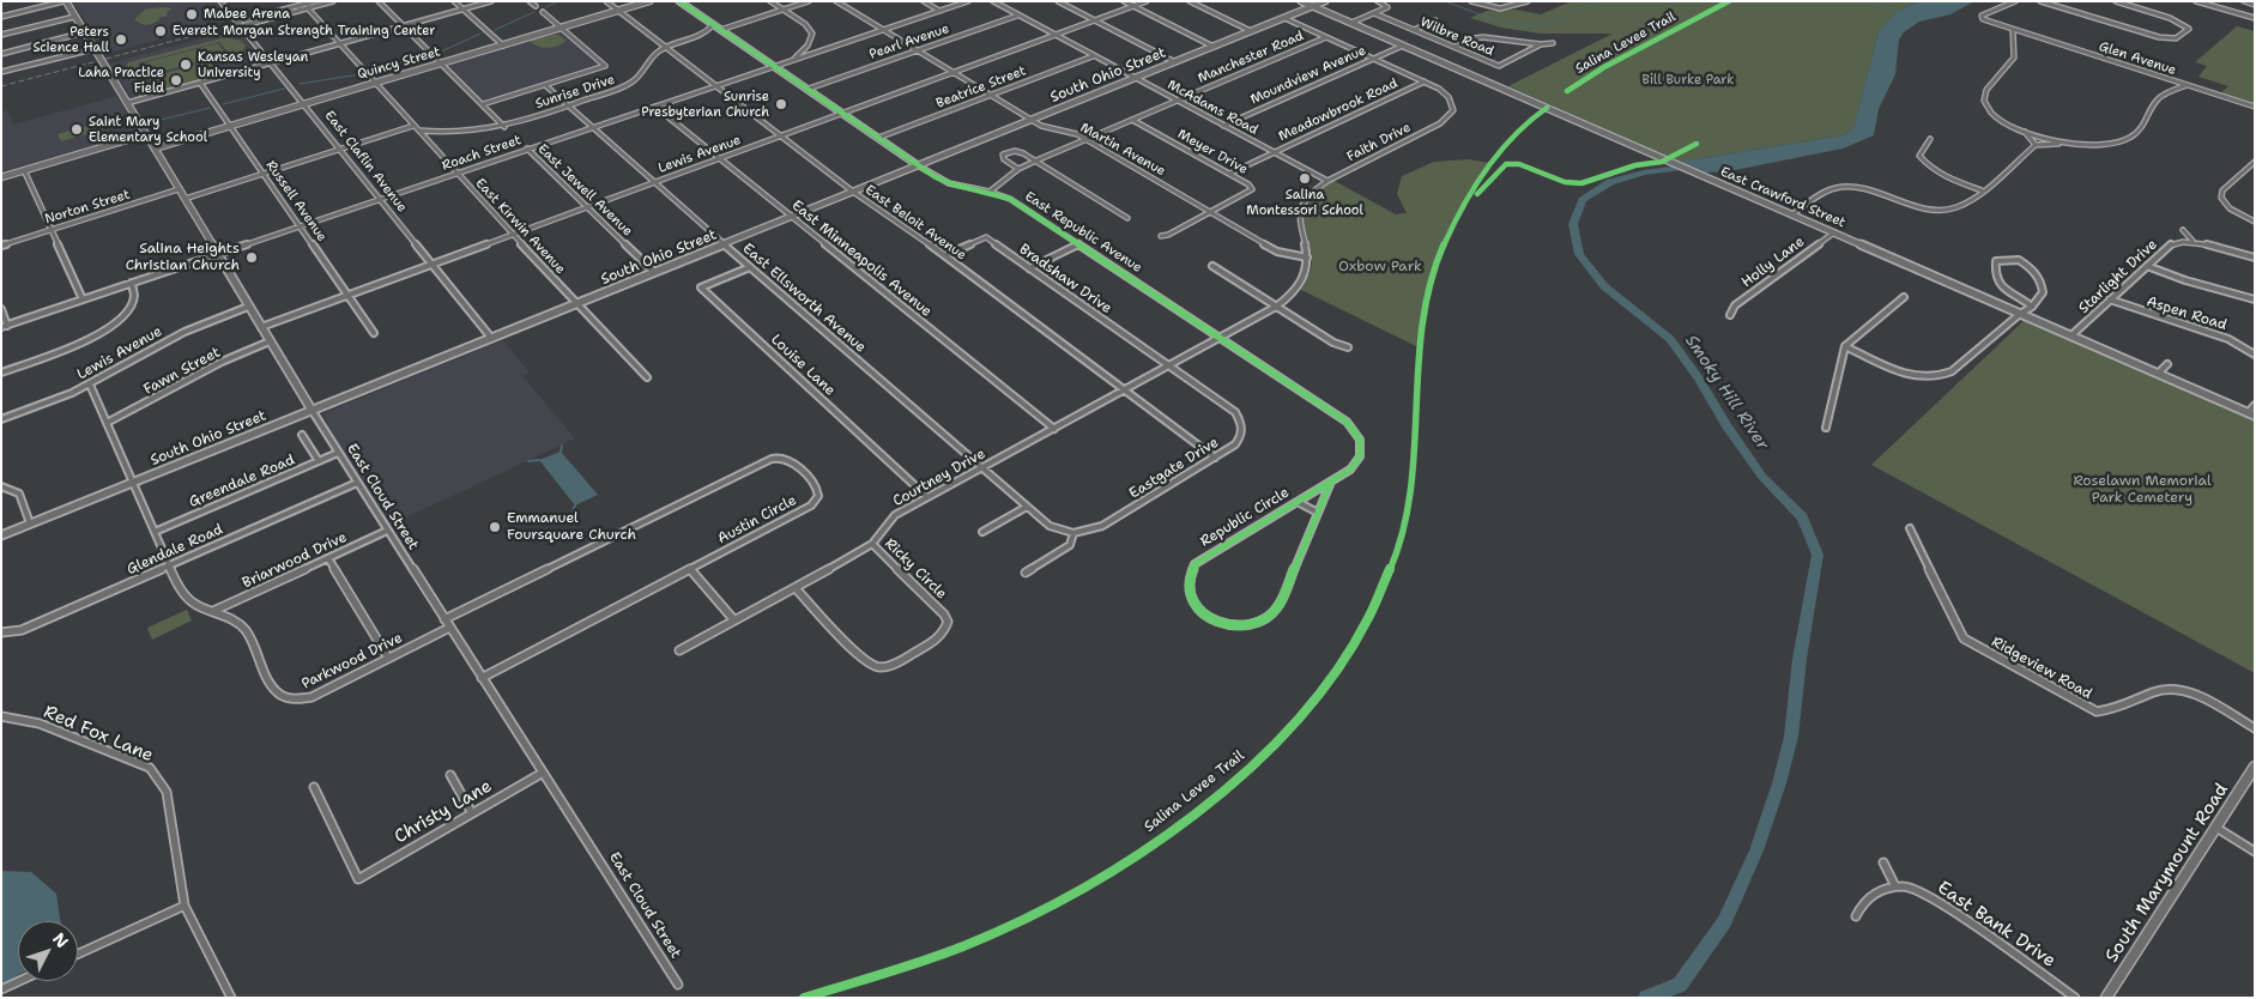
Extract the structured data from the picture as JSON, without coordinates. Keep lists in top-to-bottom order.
{
  "streets": {
    "street": [
      "Wilbre Road",
      "Pearl Avenue",
      "Manchester Road",
      "Glen Avenue",
      "Quincy Street",
      "South Ohio Street",
      "Moundview Avenue",
      "Beatrice Street",
      "Sunrise Drive",
      "McAdams Road",
      "Meadowbrook Road",
      "Faith Drive",
      "Martin Avenue",
      "Meyer Drive",
      "Roach Street",
      "Lewis Avenue",
      "East Claflin Avenue",
      "East Jewell Avenue",
      "East Crawford Street",
      "Russell Avenue",
      "Norton Street",
      "East Beloit Avenue",
      "East Kirwin Avenue",
      "East Republic Avenue",
      "East Minneapolis Avenue",
      "Holly Lane",
      "Starlight Drive",
      "Bradshaw Drive",
      "East Ellsworth Avenue",
      "Aspen Road",
      "Louise Lane",
      "Fawn Street",
      "Eastgate Drive",
      "Courtney Drive",
      "Greendale Road",
      "East Cloud Street",
      "Republic Circle",
      "Austin Circle",
      "Glendale Road",
      "Briarwood Drive",
      "Ricky Circle",
      "Parkwood Drive",
      "Ridgeview Road",
      "Red Fox Lane",
      "Christy Lane",
      "South Marymount Road",
      "East Bank Drive"
    ],
    "cycle path": ["Salina Levee Trail"]
  },
  "crossings": [
    ["Pearl Avenue", "McAdams Road"],
    ["Pearl Avenue", "Martin Avenue"],
    ["Pearl Avenue", "East Republic Avenue"],
    ["Manchester Road", "McAdams Road"],
    ["Manchester Road", "Faith Drive"],
    ["Manchester Road", "Martin Avenue"],
    ["Manchester Road", "Meyer Drive"],
    ["Manchester Road", "East Republic Avenue"],
    ["Quincy Street", "East Claflin Avenue"],
    ["Quincy Street", "Russell Avenue"],
    ["Quincy Street", "East Beloit Avenue"],
    ["Quincy Street", "East Kirwin Avenue"],
    ["Quincy Street", "East Cloud Street"],
    ["South Ohio Street", "McAdams Road"],
    ["South Ohio Street", "Faith Drive"],
    ["South Ohio Street", "Martin Avenue"],
    ["South Ohio Street", "East Claflin Avenue"],
    ["South Ohio Street", "East Jewell Avenue"],
    ["South Ohio Street", "East Crawford Street"],
    ["South Ohio Street", "East Beloit Avenue"],
    ["South Ohio Street", "East Kirwin Avenue"],
    ["South Ohio Street", "East Republic Avenue"],
    ["South Ohio Street", "East Minneapolis Avenue"],
    ["South Ohio Street", "East Ellsworth Avenue"],
    ["South Ohio Street", "East Cloud Street"],
    ["South Ohio Street", "Parkwood Drive"],
    ["Moundview Avenue", "McAdams Road"],
    ["Moundview Avenue", "Faith Drive"],
    ["Moundview Avenue", "East Crawford Street"],
    ["Beatrice Street", "McAdams Road"],
    ["Beatrice Street", "Martin Avenue"],
    ["Beatrice Street", "East Republic Avenue"],
    ["Sunrise Drive", "East Beloit Avenue"],
    ["Sunrise Drive", "East Kirwin Avenue"],
    ["Sunrise Drive", "East Ellsworth Avenue"],
    ["McAdams Road", "Meadowbrook Road"],
    ["McAdams Road", "Faith Drive"],
    ["McAdams Road", "Lewis Avenue"],
    ["Meadowbrook Road", "Faith Drive"],
    ["Meadowbrook Road", "Meyer Drive"],
    ["Faith Drive", "Martin Avenue"],
    ["Faith Drive", "East Republic Avenue"],
    ["Faith Drive", "Courtney Drive"],
    ["Martin Avenue", "Meyer Drive"],
    ["Martin Avenue", "Roach Street"],
    ["Martin Avenue", "Lewis Avenue"],
    ["Roach Street", "East Claflin Avenue"],
    ["Roach Street", "East Jewell Avenue"],
    ["Roach Street", "Russell Avenue"],
    ["Roach Street", "East Beloit Avenue"],
    ["Roach Street", "East Kirwin Avenue"],
    ["Roach Street", "East Republic Avenue"],
    ["Roach Street", "East Minneapolis Avenue"],
    ["Roach Street", "East Ellsworth Avenue"],
    ["Roach Street", "East Cloud Street"],
    ["Lewis Avenue", "East Claflin Avenue"],
    ["Lewis Avenue", "East Jewell Avenue"],
    ["Lewis Avenue", "Russell Avenue"],
    ["Lewis Avenue", "East Beloit Avenue"],
    ["Lewis Avenue", "East Kirwin Avenue"],
    ["Lewis Avenue", "East Republic Avenue"],
    ["Lewis Avenue", "East Minneapolis Avenue"],
    ["Lewis Avenue", "East Ellsworth Avenue"],
    ["Lewis Avenue", "East Cloud Street"],
    ["Lewis Avenue", "Parkwood Drive"],
    ["East Crawford Street", "Holly Lane"],
    ["East Crawford Street", "Starlight Drive"],
    ["Norton Street", "East Cloud Street"],
    ["East Beloit Avenue", "Bradshaw Drive"],
    ["East Beloit Avenue", "Eastgate Drive"],
    ["East Beloit Avenue", "Courtney Drive"],
    ["East Republic Avenue", "Courtney Drive"],
    ["East Republic Avenue", "Republic Circle"],
    ["East Minneapolis Avenue", "Courtney Drive"],
    ["Starlight Drive", "Aspen Road"],
    ["Bradshaw Drive", "Eastgate Drive"],
    ["Bradshaw Drive", "Courtney Drive"],
    ["East Ellsworth Avenue", "Louise Lane"],
    ["East Ellsworth Avenue", "Eastgate Drive"],
    ["East Ellsworth Avenue", "Courtney Drive"],
    ["Louise Lane", "Courtney Drive"],
    ["Fawn Street", "East Cloud Street"],
    ["Fawn Street", "Parkwood Drive"],
    ["Eastgate Drive", "Courtney Drive"],
    ["Courtney Drive", "Ricky Circle"],
    ["Greendale Road", "East Cloud Street"],
    ["Greendale Road", "Parkwood Drive"],
    ["East Cloud Street", "Austin Circle"],
    ["East Cloud Street", "Glendale Road"],
    ["East Cloud Street", "Briarwood Drive"],
    ["East Cloud Street", "Parkwood Drive"],
    ["East Cloud Street", "Christy Lane"],
    ["Glendale Road", "Parkwood Drive"],
    ["Briarwood Drive", "Parkwood Drive"]
  ],
  "water": ["Smoky Hill River"],
  "parks": ["Bill Burke Park", "Oxbow Park", "Roselawn Memorial Park Cemetery"],
  "places": [
    "Mabee Arena",
    "Everett Morgan Strength Training Center",
    "Peters Science Hall",
    "Kansas Wesleyan University",
    "Laha Practice Field",
    "Sunrise Presbyterian Church",
    "Saint Mary Elementary School",
    "Salina Montessori School",
    "Salina Heights Christian Church",
    "Emmanuel Foursquare Church"
  ],
  "north": "top right"
}
